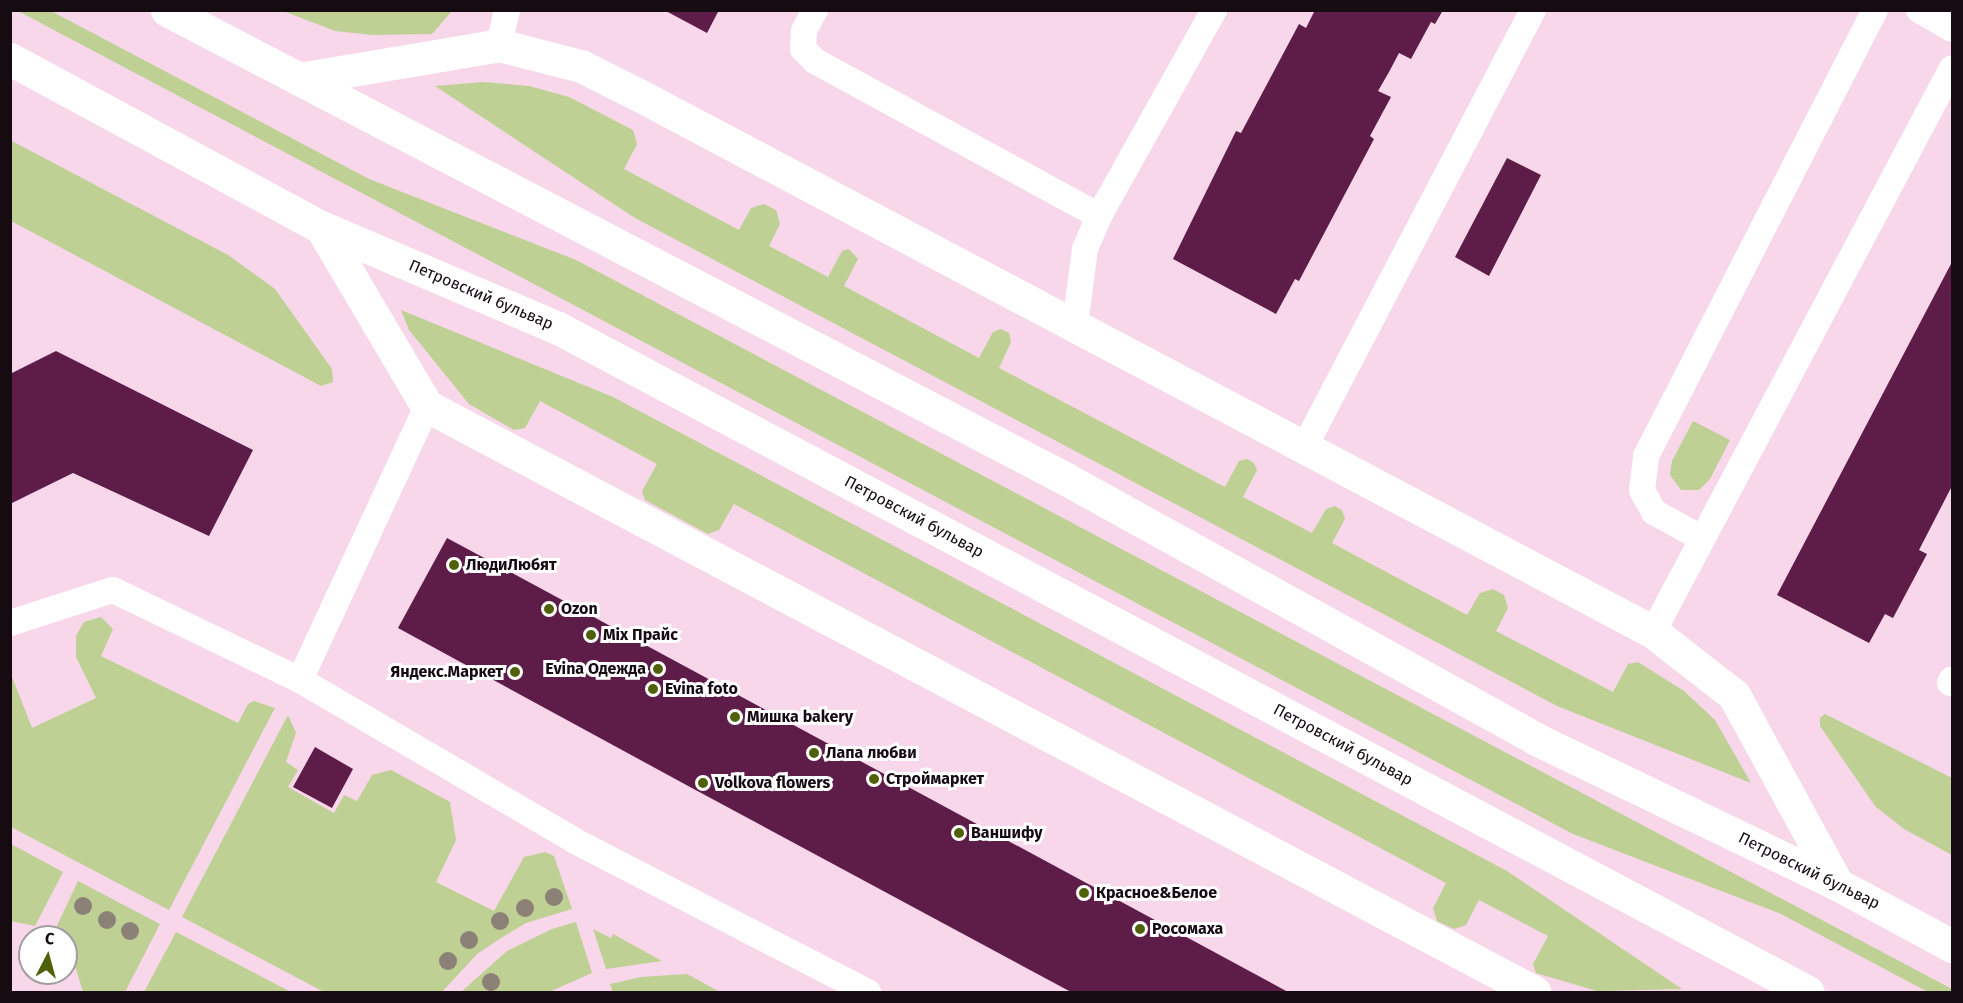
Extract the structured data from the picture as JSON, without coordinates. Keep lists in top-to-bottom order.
{
  "streets": {
    "street": ["Петровский бульвар"]
  },
  "places": [
    "ЛюдиЛюбят",
    "Ozon",
    "Mix Прайс",
    "Evina Одежда",
    "Яндекс.Маркет",
    "Evina foto",
    "Мишка bakery",
    "Лапа любви",
    "Строймаркет",
    "Volkova flowers",
    "Ваншифу",
    "Красное&Белое",
    "Росомаха"
  ],
  "north": "top"
}
